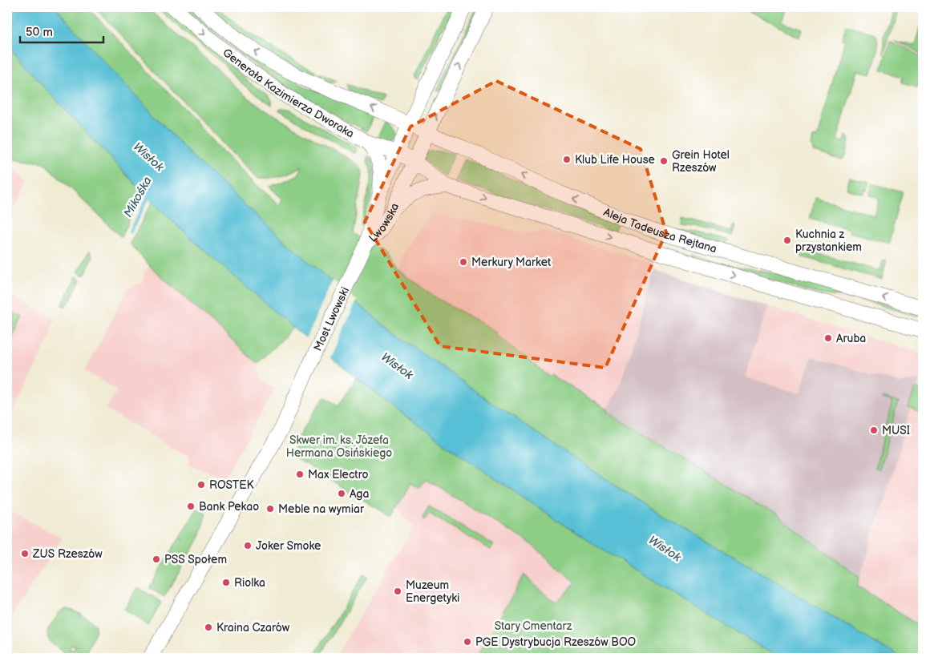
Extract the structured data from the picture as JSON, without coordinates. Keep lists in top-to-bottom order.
{
  "streets": {
    "main road": [
      "Generała Kazimierza Dworaka",
      "Lwowska",
      "Aleja Tadeusza Rejtana",
      "Most Lwowski"
    ]
  },
  "crossings": [
    ["Generała Kazimierza Dworaka", "Lwowska"],
    ["Generała Kazimierza Dworaka", "Aleja Tadeusza Rejtana"],
    ["Lwowska", "Aleja Tadeusza Rejtana"],
    ["Lwowska", "Most Lwowski"]
  ],
  "water": ["Wisłok", "Mikośka"],
  "parks": ["Skwer im. ks. Józefa Hermana Osińskiego", "Stary Cmentarz"],
  "places": [
    "Klub Life House",
    "Grein Hotel Rzeszów",
    "Kuchnia z przystankiem",
    "Merkury Market",
    "Aruba",
    "MUSI",
    "Max Electro",
    "ROSTEK",
    "Aga",
    "Bank Pekao",
    "Meble na wymiar",
    "Joker Smoke",
    "ZUS Rzeszów",
    "PSS Społem",
    "Riolka",
    "Muzeum Energetyki",
    "Kraina Czarów",
    "PGE Dystrybucja Rzeszów BOO"
  ],
  "scale_bar": "50 m"
}
